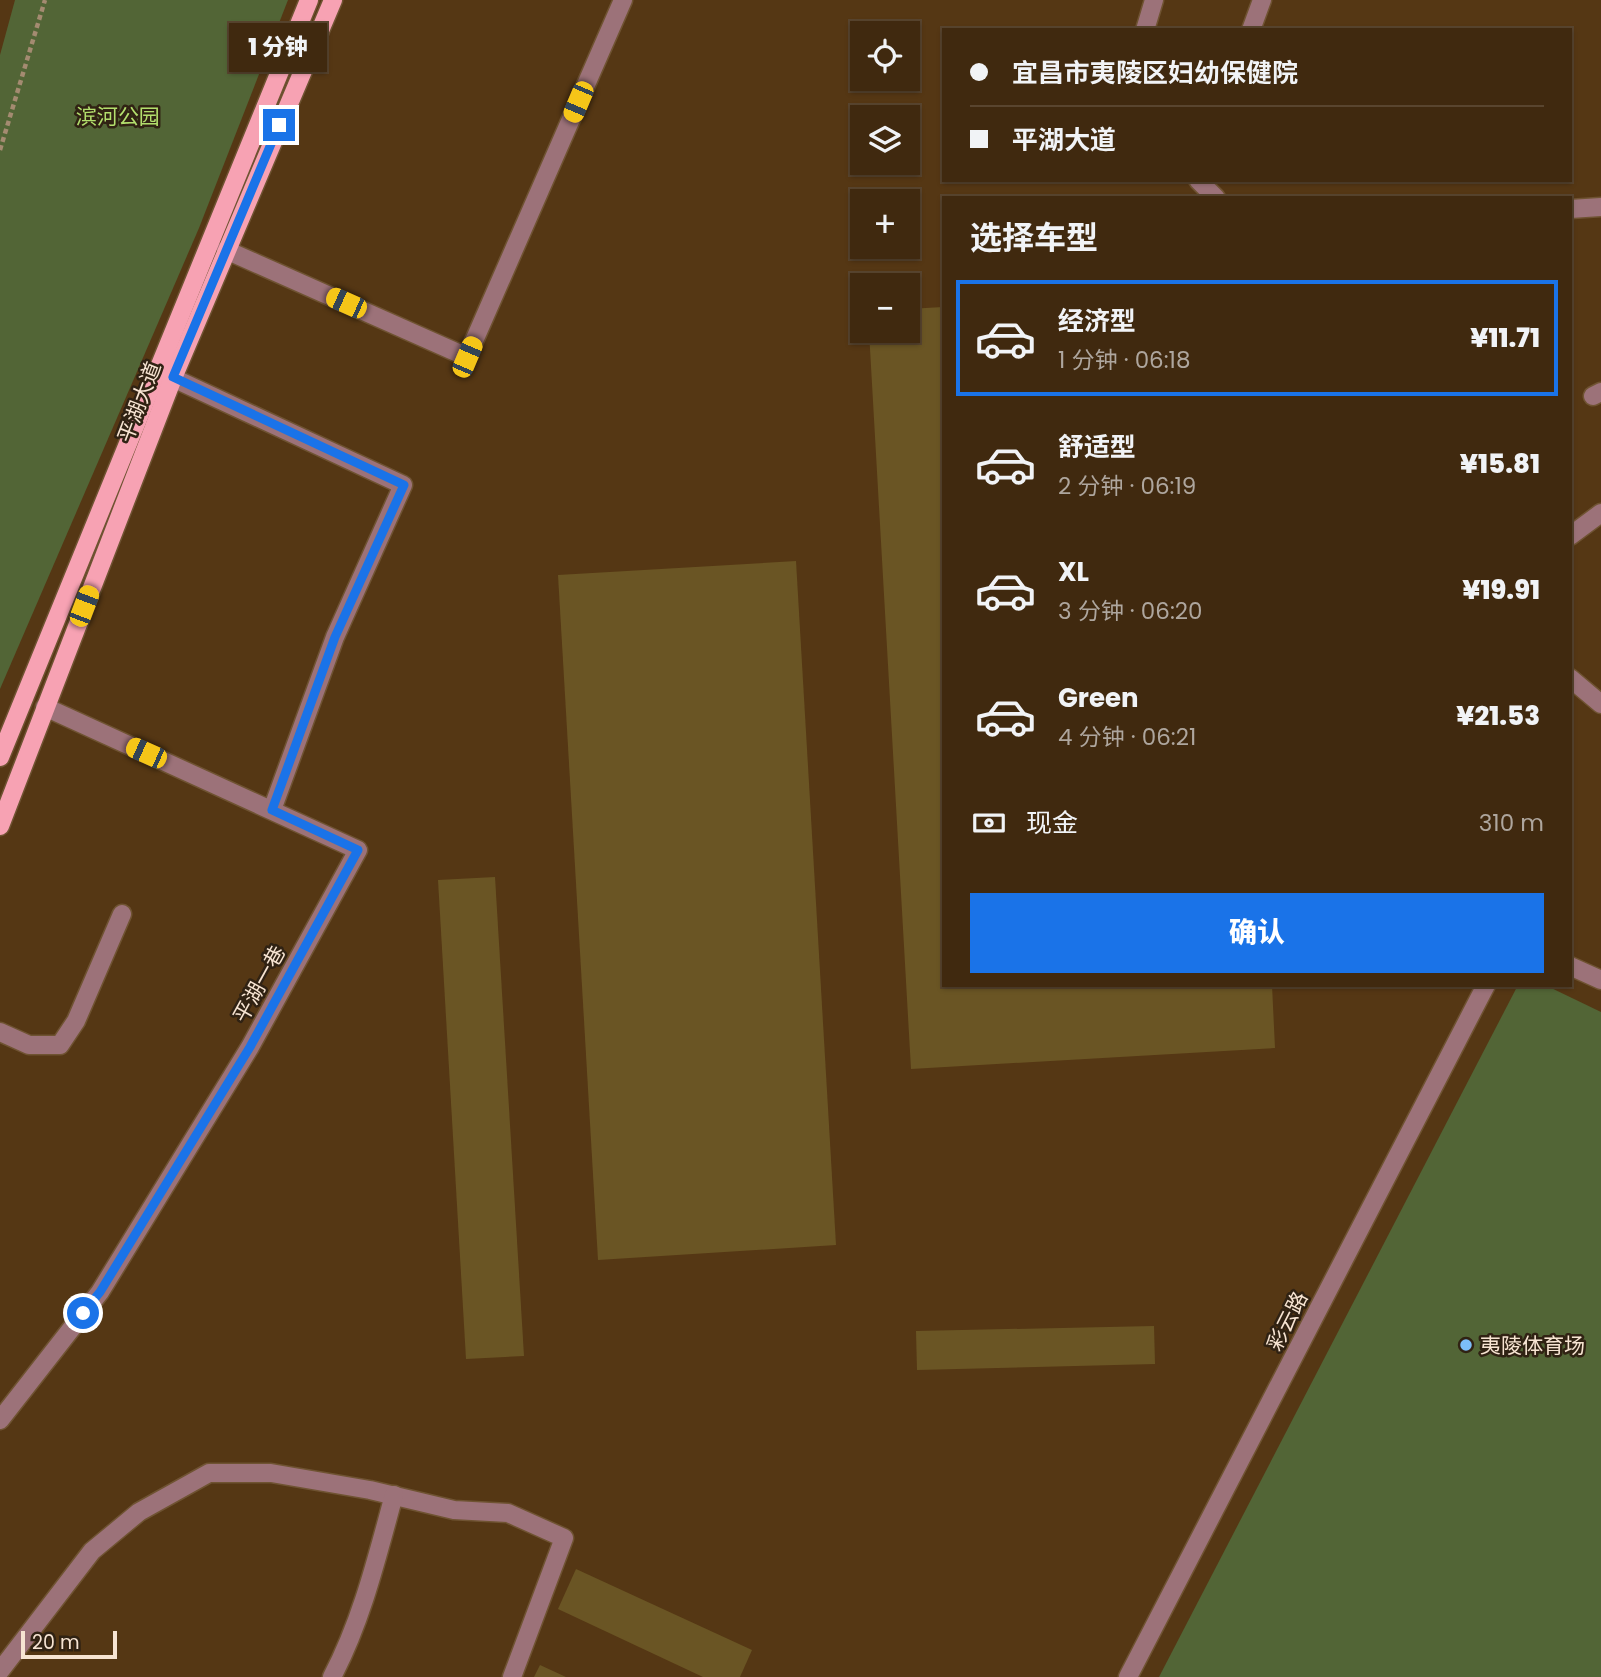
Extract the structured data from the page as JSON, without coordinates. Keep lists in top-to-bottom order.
{
  "streets": {
    "main road": ["平湖大道"],
    "street": ["平湖一巷", "彩云路"]
  },
  "crossings": [
    ["平湖大道", "平湖一巷"]
  ],
  "parks": ["滨河公园"],
  "places": ["夷陵体育场"],
  "scale_bar": "20 m",
  "page": {
    "map_buttons": ["+", "−"],
    "bubble": "1 分钟",
    "banner": ["宜昌市夷陵区妇幼保健院", "平湖大道"],
    "heading": "选择车型",
    "list": [
      {
        "name": "经济型",
        "note": "1 分钟 · 06:18",
        "value": "¥11.71"
      },
      {
        "name": "舒适型",
        "note": "2 分钟 · 06:19",
        "value": "¥15.81"
      },
      {
        "name": "XL",
        "note": "3 分钟 · 06:20",
        "value": "¥19.91"
      },
      {
        "name": "Green",
        "note": "4 分钟 · 06:21",
        "value": "¥21.53"
      }
    ],
    "pay": ["现金", "310 m"],
    "buttons": "确认",
    "scale": "20 m"
  }
}
